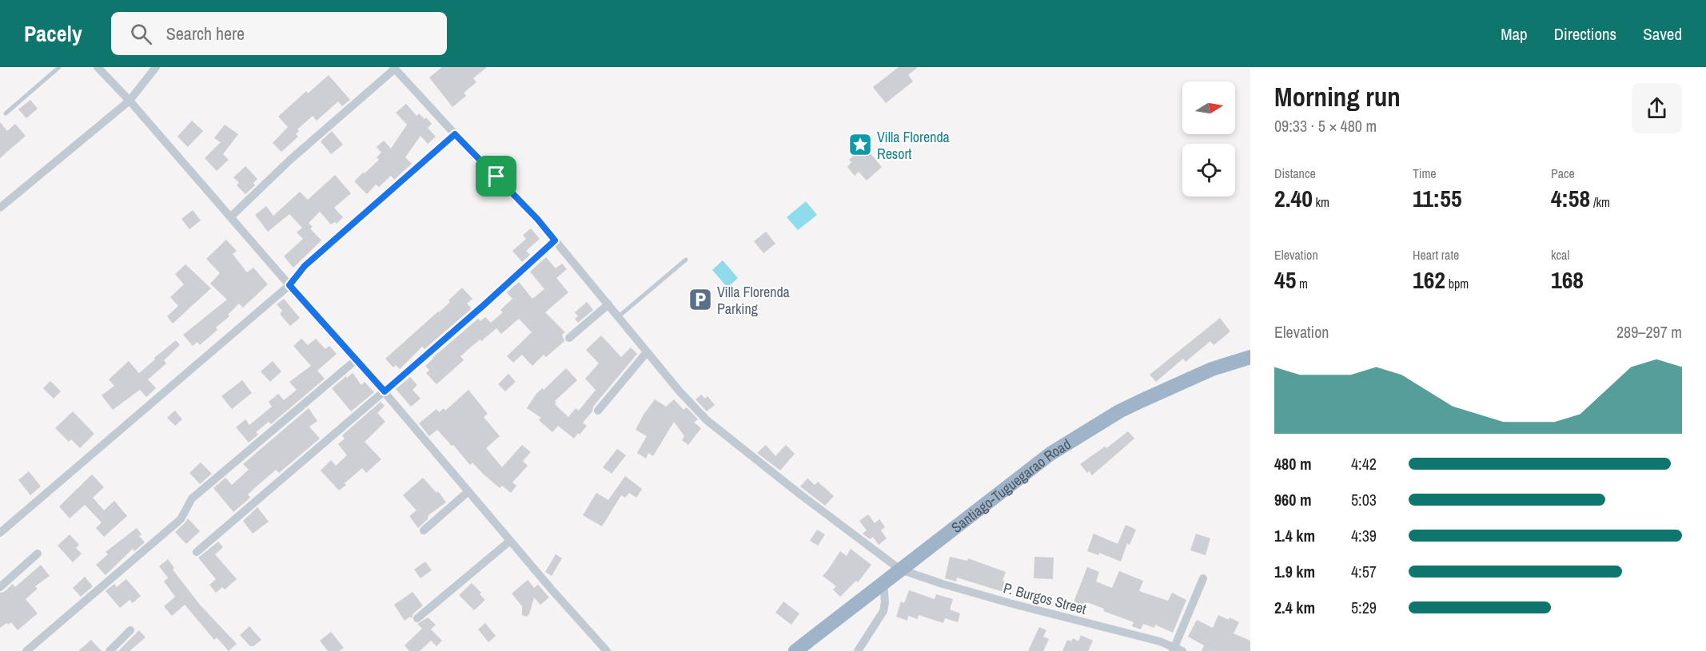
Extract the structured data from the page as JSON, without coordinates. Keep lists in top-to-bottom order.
{
  "streets": {
    "highway": ["Santiago-Tuguegarao Road"],
    "street": ["P. Burgos Street"]
  },
  "crossings": [
    ["Santiago-Tuguegarao Road", "P. Burgos Street"]
  ],
  "places": {
    "place": ["Villa Florenda Resort"],
    "parking": ["Villa Florenda Parking"]
  },
  "north": "right",
  "page": {
    "header": "Pacely",
    "search": "Search here",
    "nav": ["Map", "Directions", "Saved"],
    "heading": ["Morning run", "09:33 · 5 × 480 m"],
    "stats": [
      ["Distance", "2.40 km"],
      ["Time", "11:55"],
      ["Pace", "4:58 /km"],
      ["Elevation", "45 m"],
      ["Heart rate", "162 bpm"],
      ["kcal", "168"]
    ],
    "chart": ["Elevation", "289–297 m"],
    "list": [
      {
        "name": "480 m",
        "note": "4:42"
      },
      {
        "name": "960 m",
        "note": "5:03"
      },
      {
        "name": "1.4 km",
        "note": "4:39"
      },
      {
        "name": "1.9 km",
        "note": "4:57"
      },
      {
        "name": "2.4 km",
        "note": "5:29"
      }
    ]
  }
}
